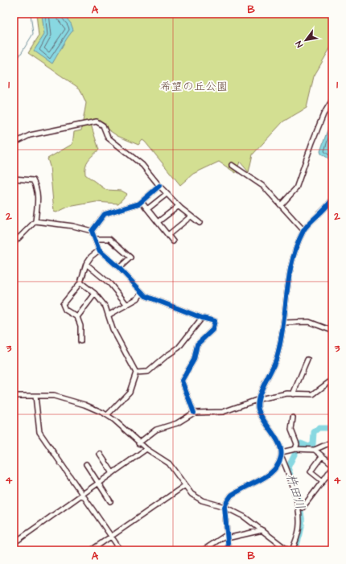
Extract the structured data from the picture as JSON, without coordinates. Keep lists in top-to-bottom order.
{
  "water": ["杵田川"],
  "parks": ["希望の丘公園"],
  "north": "bottom left",
  "grid": {
    "columns": ["A", "B"],
    "rows": [
      "1",
      "2",
      "3",
      "4"
    ]
  }
}
